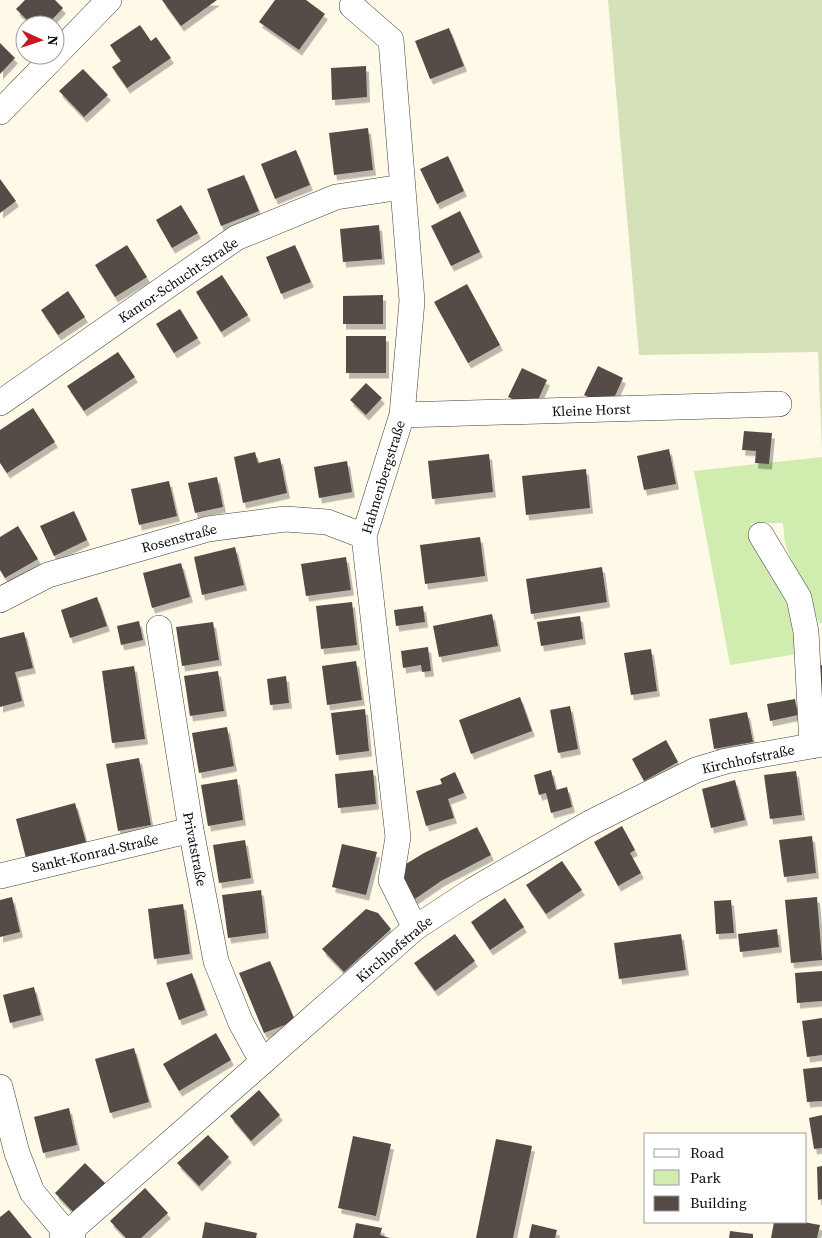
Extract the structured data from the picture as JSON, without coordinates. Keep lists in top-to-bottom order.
{
  "streets": {
    "street": [
      "Kantor-Schucht-Straße",
      "Kleine Horst",
      "Hahnenbergstraße",
      "Rosenstraße",
      "Kirchhofstraße",
      "Privatstraße",
      "Sankt-Konrad-Straße"
    ]
  },
  "crossings": [
    ["Kantor-Schucht-Straße", "Hahnenbergstraße"],
    ["Kleine Horst", "Hahnenbergstraße"],
    ["Hahnenbergstraße", "Rosenstraße"],
    ["Hahnenbergstraße", "Kirchhofstraße"],
    ["Kirchhofstraße", "Privatstraße"],
    ["Privatstraße", "Sankt-Konrad-Straße"]
  ],
  "legend": ["Road", "Park", "Building"],
  "north": "right"
}
